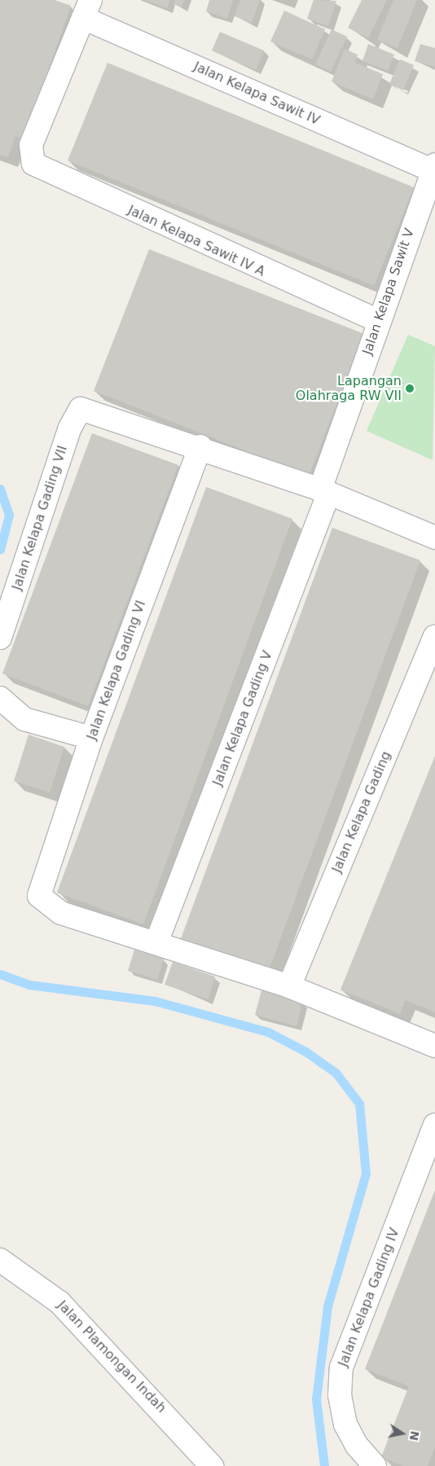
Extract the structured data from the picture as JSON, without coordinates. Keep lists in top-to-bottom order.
{
  "streets": {
    "street": [
      "Jalan Kelapa Sawit IV",
      "Jalan Kelapa Sawit IV A",
      "Jalan Kelapa Sawit V",
      "Jalan Kelapa Gading VII",
      "Jalan Kelapa Gading VI",
      "Jalan Kelapa Gading V",
      "Jalan Kelapa Gading",
      "Jalan Kelapa Gading IV",
      "Jalan Plamongan Indah"
    ]
  },
  "crossings": [
    ["Jalan Kelapa Sawit IV", "Jalan Kelapa Sawit IV A"],
    ["Jalan Kelapa Sawit IV", "Jalan Kelapa Sawit V"],
    ["Jalan Kelapa Sawit IV A", "Jalan Kelapa Sawit V"],
    ["Jalan Kelapa Sawit V", "Jalan Kelapa Gading V"],
    ["Jalan Kelapa Gading VII", "Jalan Kelapa Gading VI"],
    ["Jalan Kelapa Gading VI", "Jalan Kelapa Gading V"]
  ],
  "places": ["Lapangan Olahraga RW VII"],
  "north": "right"
}
